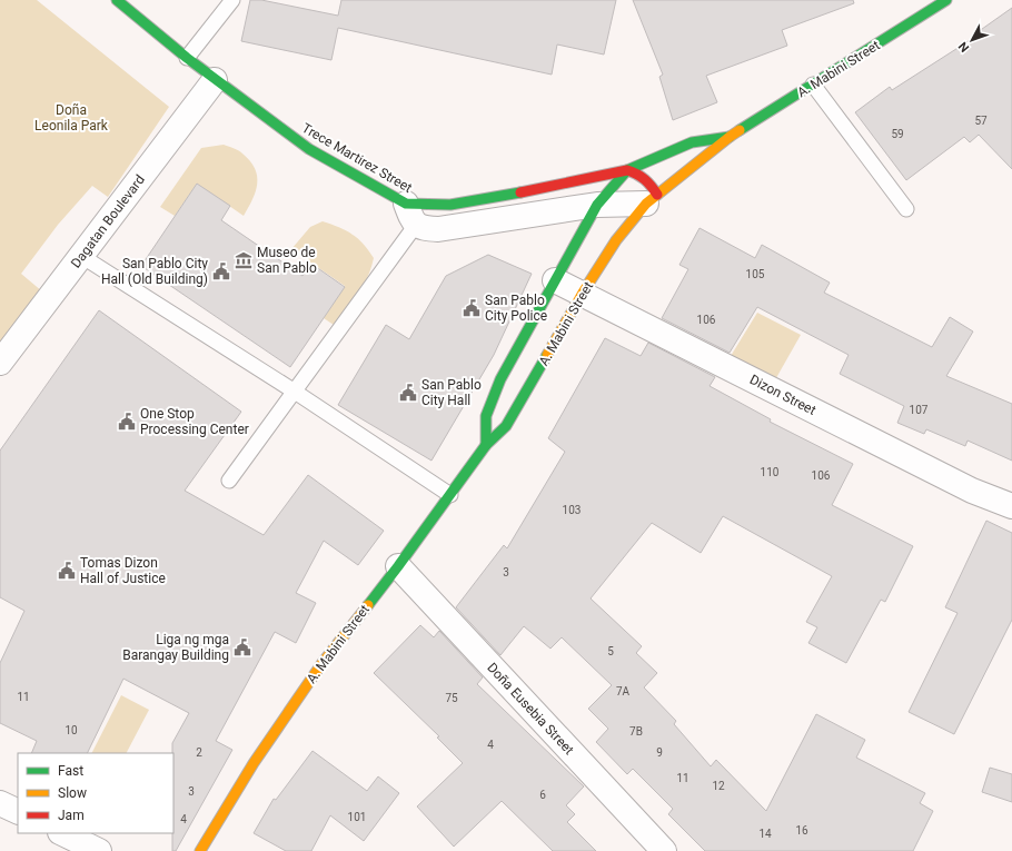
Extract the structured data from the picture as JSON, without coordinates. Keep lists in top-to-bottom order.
{
  "streets": {
    "street": [
      "A. Mabini Street",
      "Trece Martirez Street",
      "Dagatan Boulevard",
      "Dizon Street",
      "Doña Eusebia Street"
    ]
  },
  "crossings": [
    ["A. Mabini Street", "Trece Martirez Street"],
    ["A. Mabini Street", "Dizon Street"],
    ["A. Mabini Street", "Doña Eusebia Street"],
    ["Trece Martirez Street", "Dagatan Boulevard"]
  ],
  "parks": ["Doña Leonila Park"],
  "places": {
    "museum": ["Museo de San Pablo"],
    "public building": [
      "San Pablo City Hall (Old Building)",
      "San Pablo City Police",
      "San Pablo City Hall",
      "One Stop Processing Center",
      "Tomas Dizon Hall of Justice",
      "Liga ng mga Barangay Building"
    ]
  },
  "house_numbers": [
    "57",
    "59",
    "105",
    "106",
    "107",
    "110",
    "106",
    "103",
    "3",
    "5",
    "7A",
    "11",
    "75",
    "10",
    "7B",
    "4",
    "2",
    "9",
    "11",
    "12",
    "3",
    "6",
    "101",
    "4",
    "16",
    "14"
  ],
  "legend": ["Fast", "Slow", "Jam"],
  "north": "bottom left"
}
